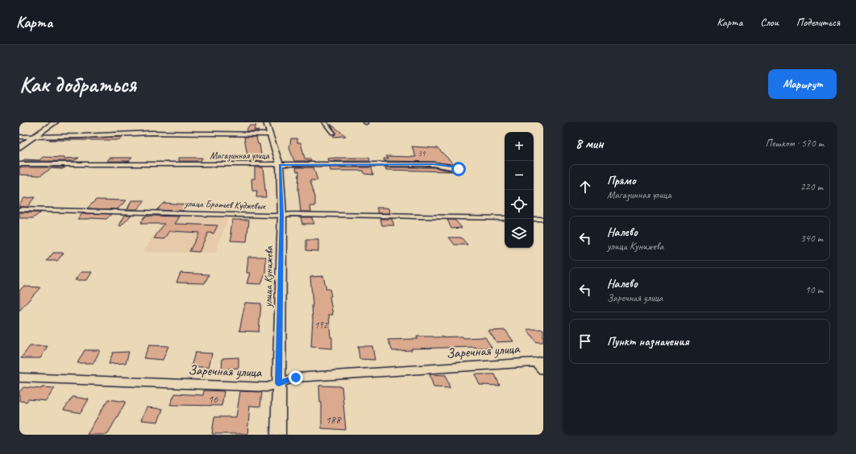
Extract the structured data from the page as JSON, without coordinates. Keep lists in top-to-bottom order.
{
  "streets": {
    "street": [
      "Магазинная улица",
      "улица Братьев Куджевых",
      "улица Кунижева",
      "Заречная улица"
    ]
  },
  "crossings": [
    ["Магазинная улица", "улица Кунижева"],
    ["улица Братьев Куджевых", "улица Кунижева"],
    ["улица Кунижева", "Заречная улица"]
  ],
  "house_numbers": [
    "39",
    "192",
    "16",
    "188"
  ],
  "page": {
    "header": "Карта",
    "nav": ["Карта", "Слои", "Поделиться"],
    "buttons": "Маршрут",
    "title": "Как добраться",
    "heading": ["8 мин", "Пешком · 570 m"],
    "map_buttons": ["+", "−"],
    "list": [
      ["Прямо", "Магазинная улица", "220 m"],
      ["Налево", "улица Кунижева", "340 m"],
      ["Налево", "Заречная улица", "10 m"],
      "Пункт назначения"
    ]
  }
}
